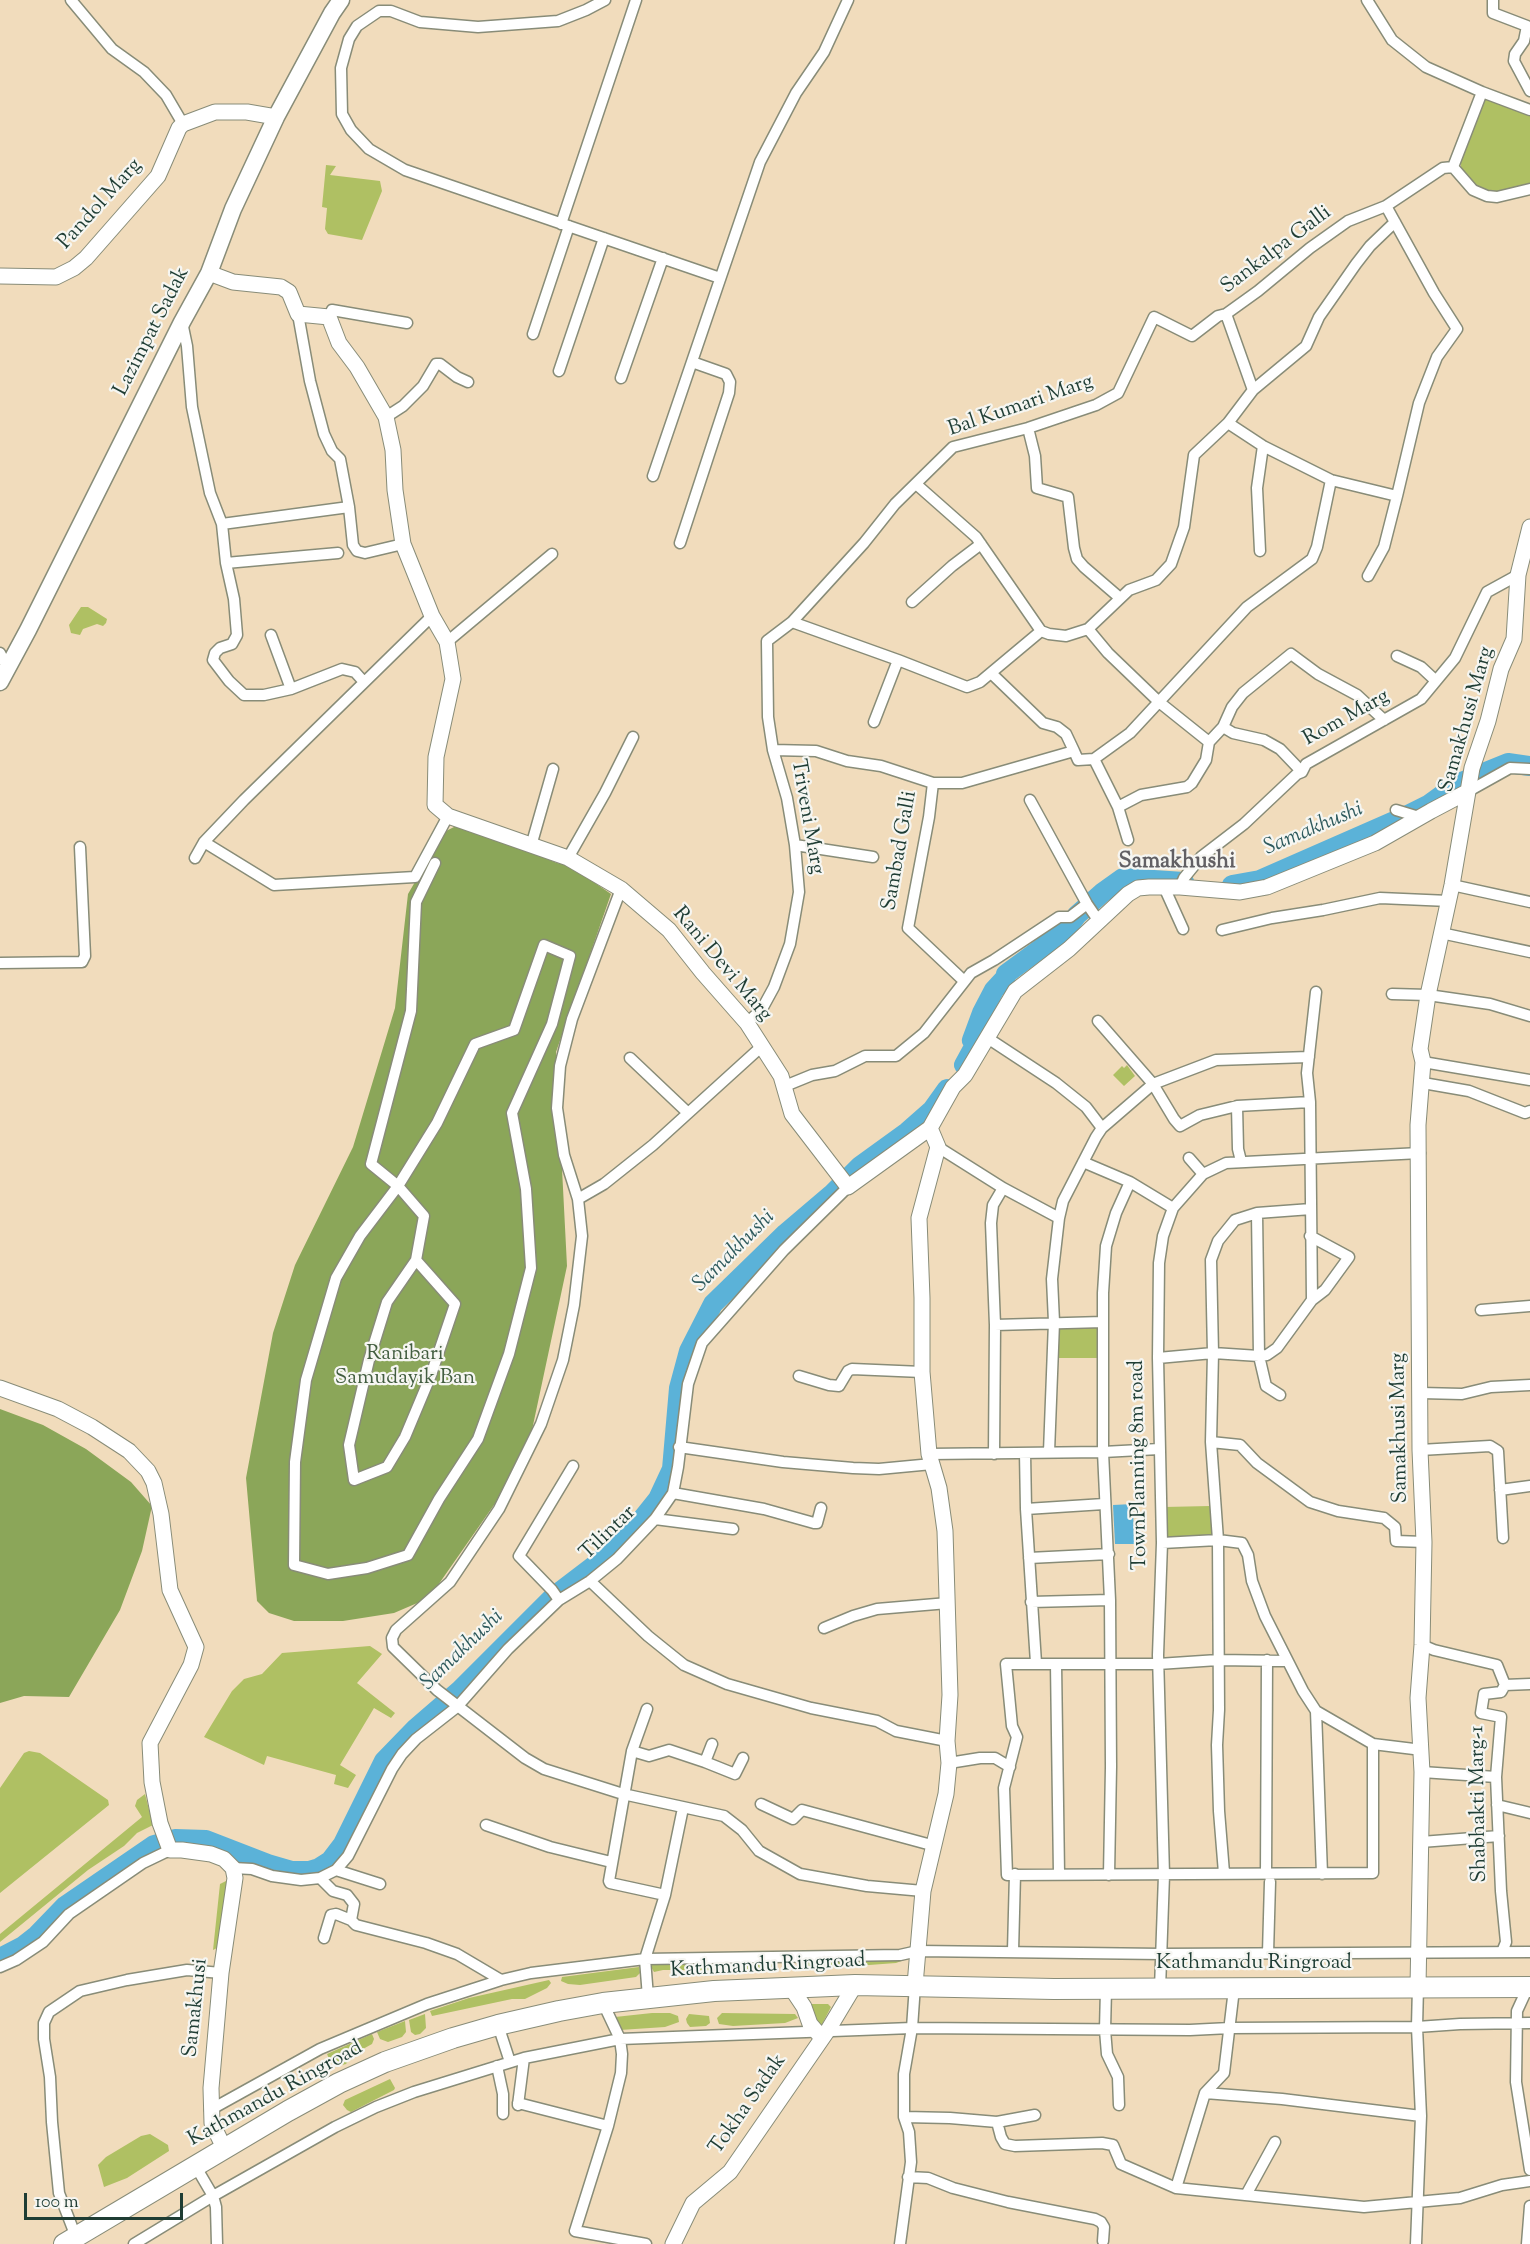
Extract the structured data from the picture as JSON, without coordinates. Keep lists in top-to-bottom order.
{
  "streets": {
    "highway": ["Kathmandu Ringroad"],
    "main road": ["Lazimpat Sadak"],
    "street": [
      "Pandol Marg",
      "Sankalpa Galli",
      "Bal Kumari Marg",
      "Rom Marg",
      "Samakhusi Marg",
      "Triveni Marg",
      "Sambad Galli",
      "Rani Devi Marg",
      "TownPlanning 8m road",
      "Tilintar",
      "Shabhakti Marg-1",
      "Samakhusi",
      "Tokha Sadak"
    ]
  },
  "crossings": [
    ["Sankalpa Galli", "Bal Kumari Marg"],
    ["Bal Kumari Marg", "Triveni Marg"],
    ["Rom Marg", "Samakhusi Marg"],
    ["Samakhusi Marg", "TownPlanning 8m road"],
    ["Samakhusi Marg", "Kathmandu Ringroad"],
    ["Triveni Marg", "Rani Devi Marg"],
    ["Rani Devi Marg", "Tilintar"],
    ["TownPlanning 8m road", "Kathmandu Ringroad"],
    ["Tilintar", "Samakhusi"],
    ["Kathmandu Ringroad", "Samakhusi"],
    ["Kathmandu Ringroad", "Tokha Sadak"]
  ],
  "districts": ["Samakhushi"],
  "water": ["Samakhushi"],
  "parks": ["Ranibari Samudayik Ban"],
  "scale_bar": "100 m"
}
